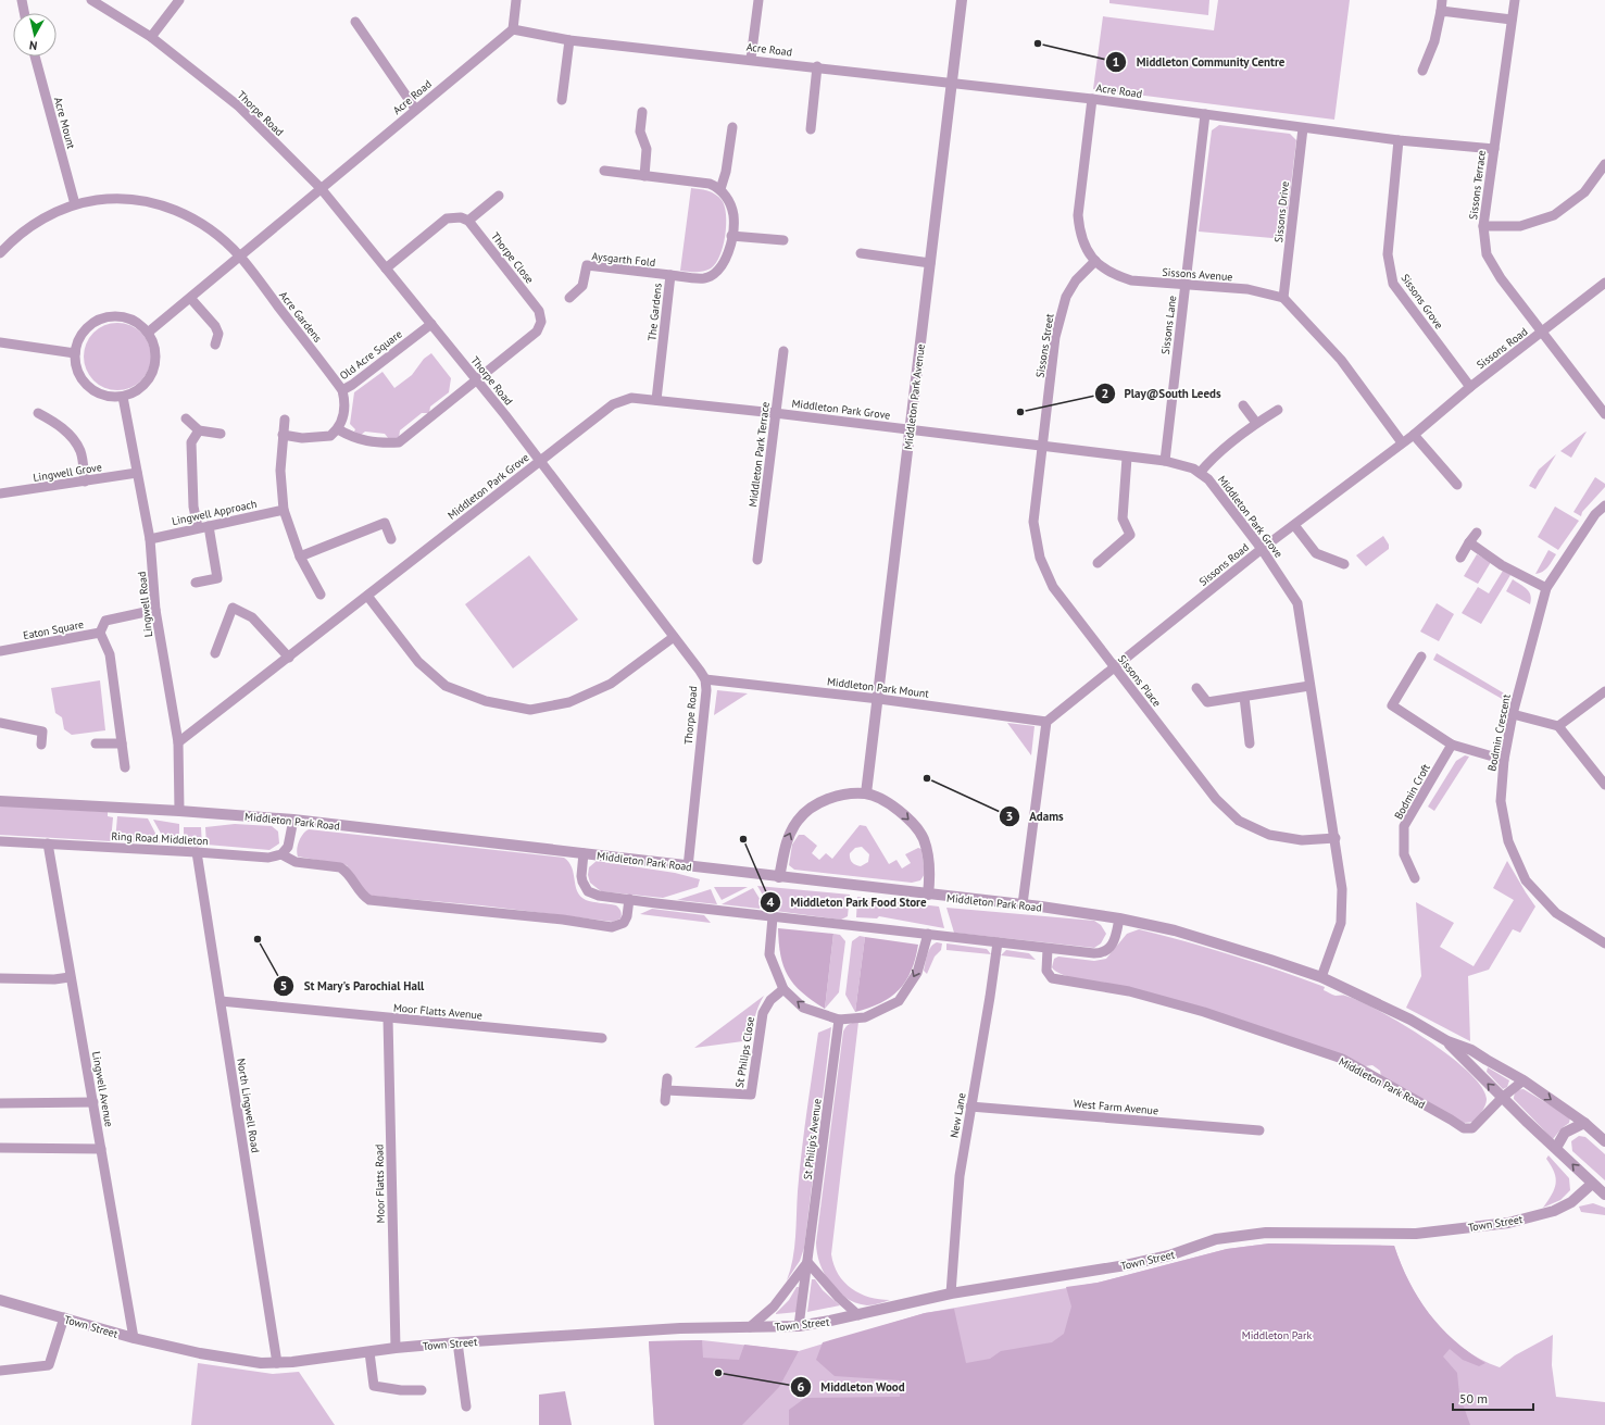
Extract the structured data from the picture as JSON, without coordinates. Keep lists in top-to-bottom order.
{
  "streets": {
    "street": [
      "Acre Road",
      "Thorpe Road",
      "Acre Mount",
      "Sissons Terrace",
      "Sissons Drive",
      "Thorpe Close",
      "Aysgarth Fold",
      "Sissons Avenue",
      "Sissons Grove",
      "The Gardens",
      "Acre Gardens",
      "Sissons Lane",
      "Sissons Street",
      "Sissons Road",
      "Old Acre Square",
      "Middleton Park Avenue",
      "Middleton Park Grove",
      "Middleton Park Terrace",
      "Lingwell Grove",
      "Lingwell Approach",
      "Lingwell Road",
      "Eaton Square",
      "Sissons Place",
      "Middleton Park Mount",
      "Bodmin Crescent",
      "Bodmin Croft",
      "Middleton Park Road",
      "Ring Road Middleton",
      "Moor Flatts Avenue",
      "St Philips Close",
      "Lingwell Avenue",
      "North Lingwell Road",
      "West Farm Avenue",
      "New Lane",
      "St Philip's Avenue",
      "Moor Flatts Road",
      "Town Street"
    ]
  },
  "crossings": [
    ["Acre Road", "Thorpe Road"],
    ["Acre Road", "Sissons Terrace"],
    ["Acre Road", "Sissons Drive"],
    ["Acre Road", "Sissons Avenue"],
    ["Acre Road", "Sissons Grove"],
    ["Acre Road", "Acre Gardens"],
    ["Acre Road", "Sissons Lane"],
    ["Acre Road", "Middleton Park Avenue"],
    ["Acre Road", "Lingwell Road"],
    ["Thorpe Road", "Thorpe Close"],
    ["Thorpe Road", "Old Acre Square"],
    ["Thorpe Road", "Middleton Park Grove"],
    ["Thorpe Road", "Middleton Park Mount"],
    ["Thorpe Road", "Middleton Park Road"],
    ["Acre Mount", "Acre Gardens"],
    ["Sissons Terrace", "Sissons Road"],
    ["Sissons Drive", "Sissons Avenue"],
    ["Aysgarth Fold", "The Gardens"],
    ["Sissons Avenue", "Sissons Lane"],
    ["Sissons Avenue", "Sissons Street"],
    ["Sissons Grove", "Sissons Road"],
    ["The Gardens", "Middleton Park Grove"],
    ["Acre Gardens", "Old Acre Square"],
    ["Sissons Lane", "Middleton Park Grove"],
    ["Sissons Street", "Middleton Park Grove"],
    ["Sissons Street", "Sissons Place"],
    ["Sissons Road", "Middleton Park Grove"],
    ["Sissons Road", "Sissons Place"],
    ["Sissons Road", "Middleton Park Mount"],
    ["Middleton Park Avenue", "Middleton Park Grove"],
    ["Middleton Park Avenue", "Middleton Park Mount"],
    ["Middleton Park Grove", "Middleton Park Terrace"],
    ["Middleton Park Grove", "Lingwell Road"],
    ["Middleton Park Grove", "Sissons Place"],
    ["Middleton Park Grove", "Middleton Park Road"],
    ["Lingwell Grove", "Lingwell Road"],
    ["Lingwell Approach", "Lingwell Road"],
    ["Lingwell Road", "Eaton Square"],
    ["Lingwell Road", "Middleton Park Road"],
    ["Middleton Park Road", "New Lane"],
    ["Middleton Park Road", "Town Street"],
    ["Ring Road Middleton", "Lingwell Avenue"],
    ["Ring Road Middleton", "North Lingwell Road"],
    ["Moor Flatts Avenue", "North Lingwell Road"],
    ["Moor Flatts Avenue", "Moor Flatts Road"],
    ["Lingwell Avenue", "Town Street"],
    ["North Lingwell Road", "Town Street"],
    ["West Farm Avenue", "New Lane"],
    ["New Lane", "Town Street"],
    ["St Philip's Avenue", "Town Street"],
    ["Moor Flatts Road", "Town Street"]
  ],
  "parks": ["Middleton Park"],
  "places": [
    "Middleton Community Centre",
    "Play@South Leeds",
    "Adams",
    "Middleton Park Food Store",
    "St Mary's Parochial Hall",
    "Middleton Wood"
  ],
  "scale_bar": "50 m",
  "north": "bottom"
}
